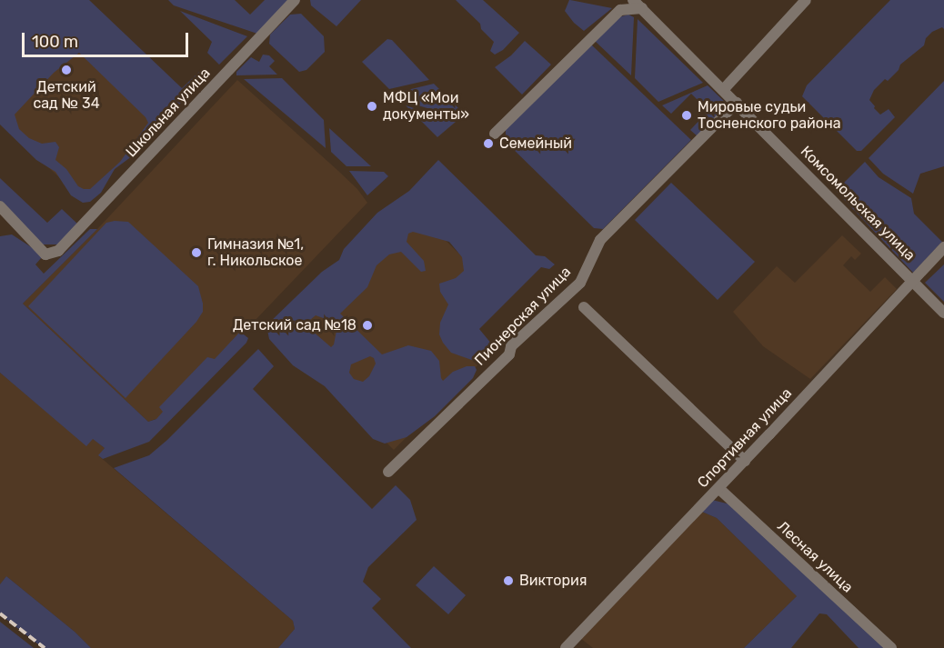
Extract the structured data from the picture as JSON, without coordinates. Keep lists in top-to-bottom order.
{
  "streets": {
    "street": [
      "Школьная улица",
      "Комсомольская улица",
      "Пионерская улица",
      "Спортивная улица",
      "Лесная улица"
    ]
  },
  "crossings": [
    ["Комсомольская улица", "Пионерская улица"],
    ["Комсомольская улица", "Спортивная улица"],
    ["Спортивная улица", "Лесная улица"]
  ],
  "places": [
    "Детский сад № 34",
    "МФЦ «Мои документы»",
    "Мировые судьи Тосненского района",
    "Семейный",
    "Гимназия №1, г. Никольское",
    "Детский сад №18",
    "Виктория"
  ],
  "scale_bar": "100 m"
}
